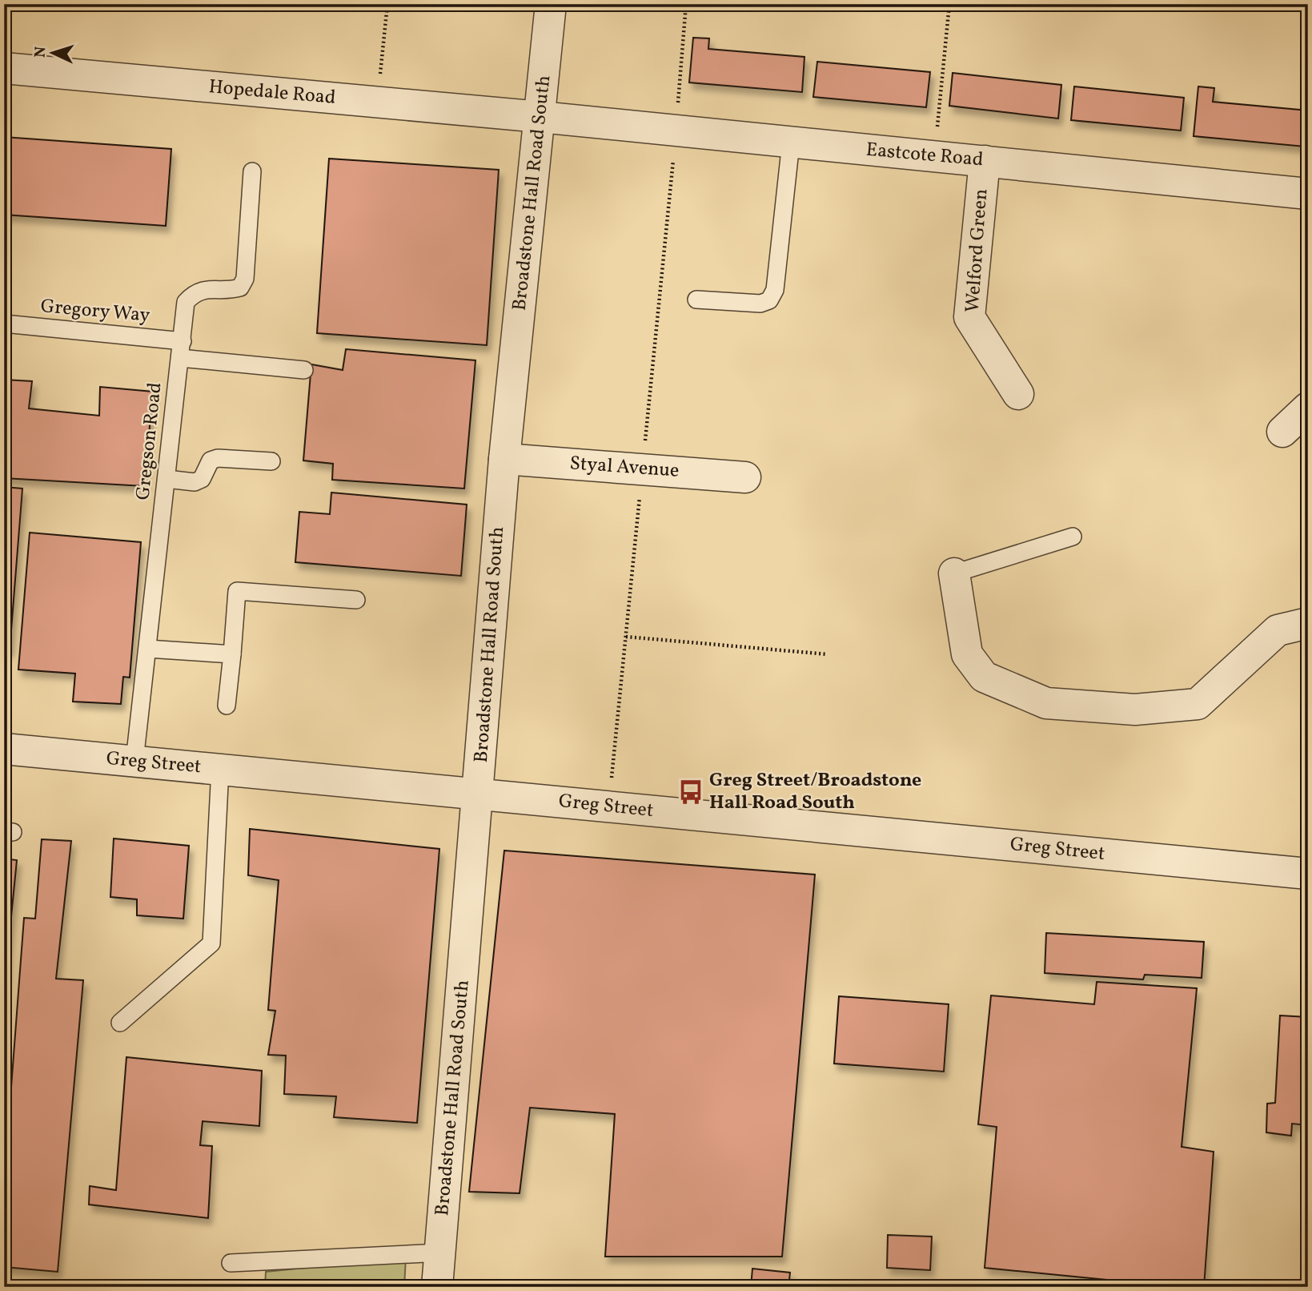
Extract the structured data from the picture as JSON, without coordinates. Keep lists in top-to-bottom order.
{
  "streets": {
    "street": [
      "Hopedale Road",
      "Eastcote Road",
      "Broadstone Hall Road South",
      "Welford Green",
      "Styal Avenue",
      "Greg Street"
    ],
    "lane": ["Gregory Way", "Gregson Road"]
  },
  "crossings": [
    ["Hopedale Road", "Eastcote Road"],
    ["Hopedale Road", "Broadstone Hall Road South"],
    ["Eastcote Road", "Broadstone Hall Road South"],
    ["Eastcote Road", "Welford Green"],
    ["Broadstone Hall Road South", "Styal Avenue"],
    ["Broadstone Hall Road South", "Greg Street"],
    ["Gregory Way", "Gregson Road"],
    ["Gregson Road", "Greg Street"]
  ],
  "places": {
    "bus stop": ["Greg Street/Broadstone Hall Road South"]
  },
  "north": "left"
}
